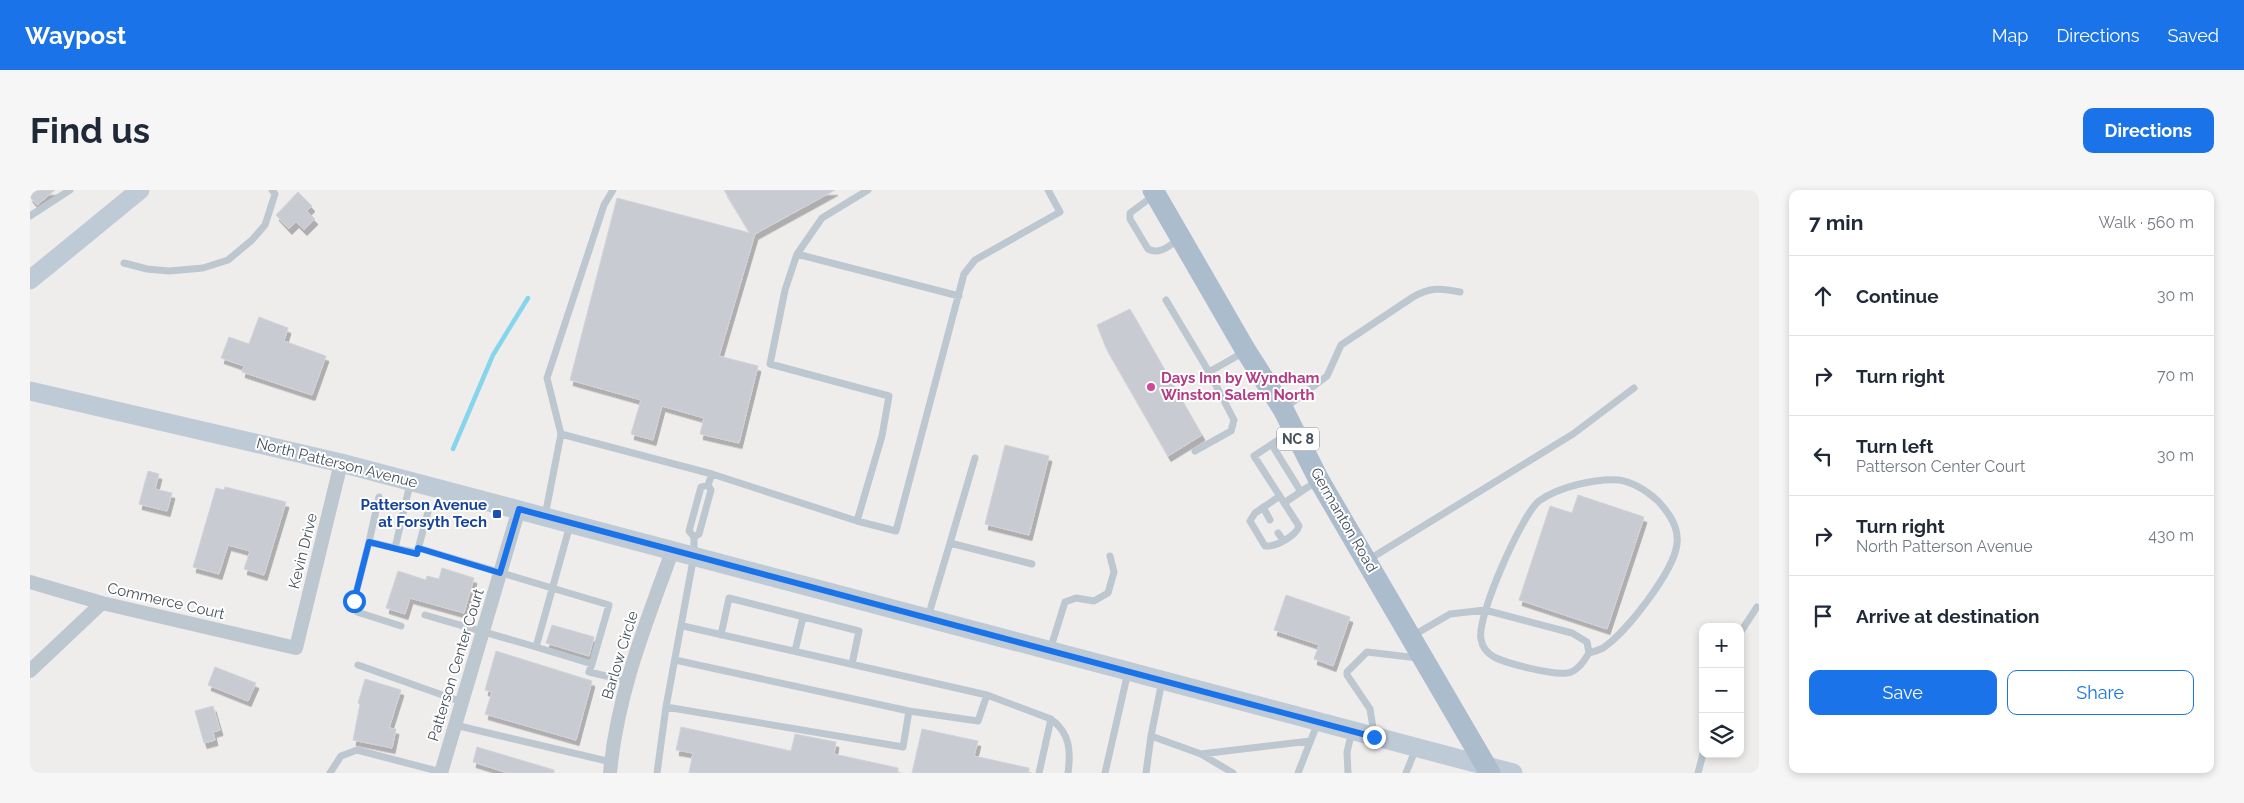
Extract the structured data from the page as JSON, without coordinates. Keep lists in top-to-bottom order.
{
  "streets": {
    "main road": ["NC 8", "North Patterson Avenue", "Germanton Road"],
    "street": [
      "Kevin Drive",
      "Commerce Court",
      "Barlow Circle",
      "Patterson Center Court"
    ]
  },
  "crossings": [
    ["North Patterson Avenue", "Germanton Road"],
    ["North Patterson Avenue", "Kevin Drive"],
    ["North Patterson Avenue", "Barlow Circle"],
    ["North Patterson Avenue", "Patterson Center Court"],
    ["Kevin Drive", "Commerce Court"]
  ],
  "places": {
    "other": ["Days Inn by Wyndham Winston Salem North"],
    "transit": ["Patterson Avenue at Forsyth Tech"]
  },
  "page": {
    "header": "Waypost",
    "nav": ["Map", "Directions", "Saved"],
    "buttons": [
      "Directions",
      ["Save", "Share"]
    ],
    "title": "Find us",
    "heading": ["7 min", "Walk · 560 m"],
    "list": [
      ["Continue", "30 m"],
      ["Turn right", "70 m"],
      ["Turn left", "Patterson Center Court", "30 m"],
      ["Turn right", "North Patterson Avenue", "430 m"],
      "Arrive at destination"
    ],
    "map_buttons": ["+", "−"]
  }
}
